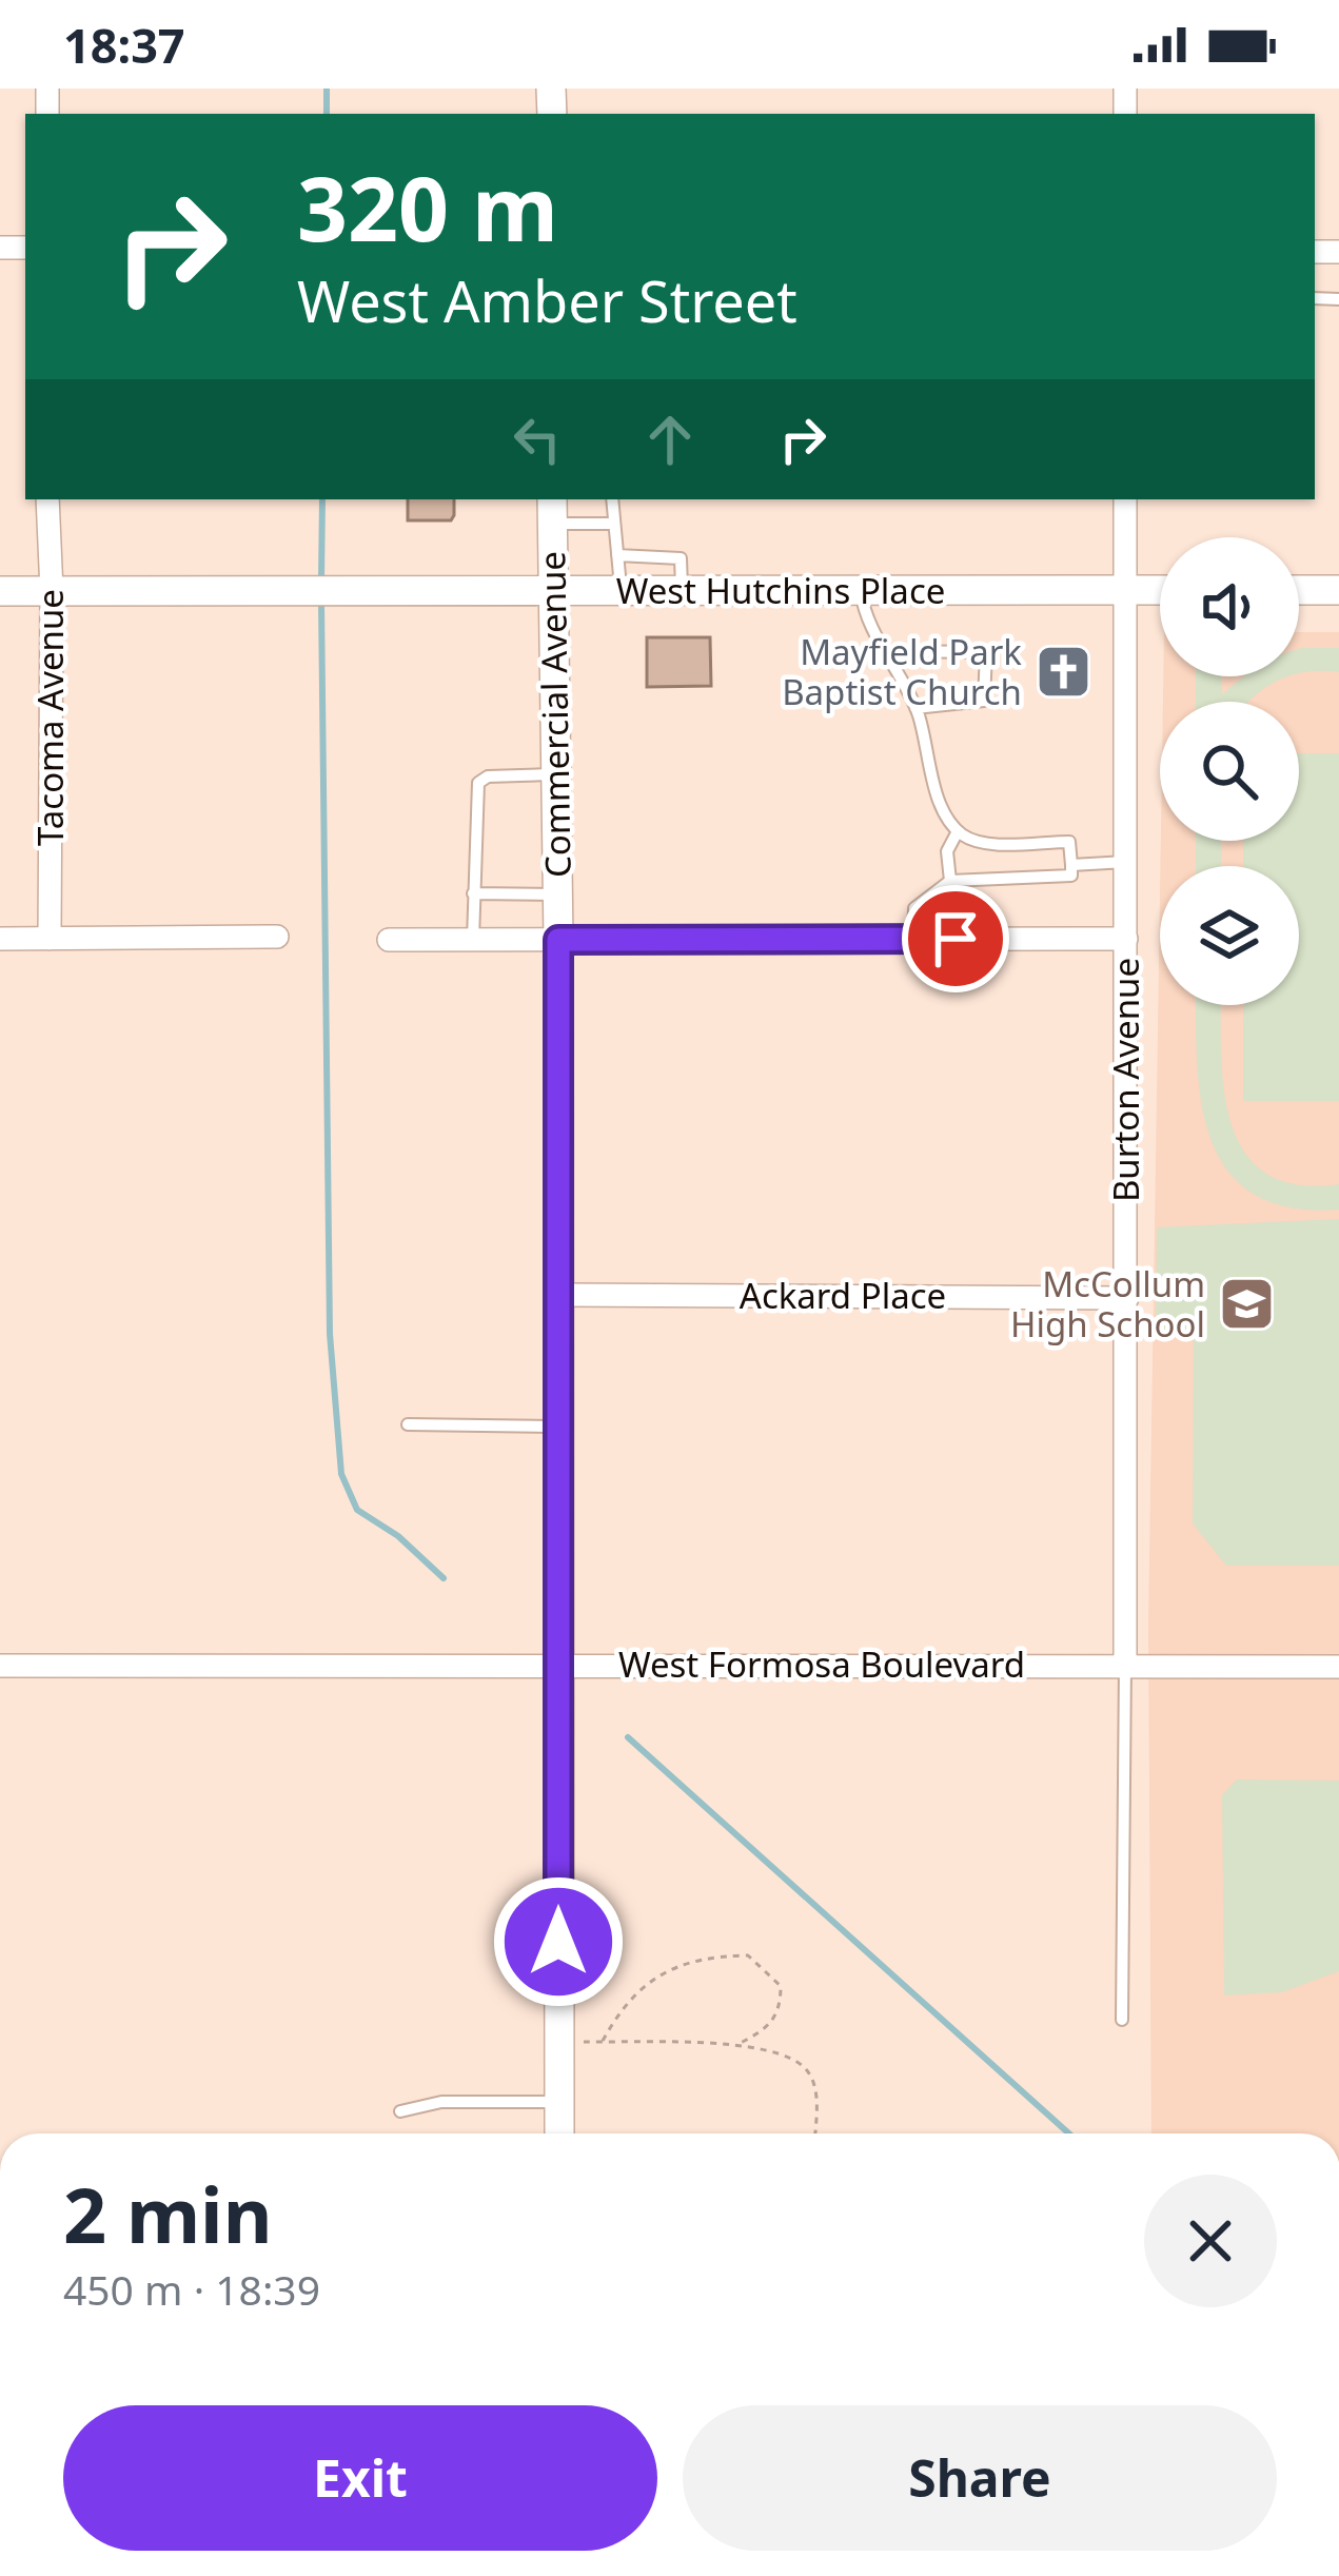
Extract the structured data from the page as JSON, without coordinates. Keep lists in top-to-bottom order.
{
  "streets": {
    "street": [
      "West Hutchins Place",
      "Commercial Avenue",
      "Tacoma Avenue",
      "Burton Avenue",
      "Ackard Place",
      "West Formosa Boulevard"
    ]
  },
  "crossings": [
    ["West Hutchins Place", "Commercial Avenue"],
    ["West Hutchins Place", "Tacoma Avenue"],
    ["West Hutchins Place", "Burton Avenue"],
    ["Commercial Avenue", "Ackard Place"],
    ["Commercial Avenue", "West Formosa Boulevard"],
    ["Burton Avenue", "Ackard Place"],
    ["Burton Avenue", "West Formosa Boulevard"]
  ],
  "places": {
    "church": ["Mayfield Park Baptist Church"],
    "school or university": ["McCollum High School"]
  },
  "page": {
    "status": "18:37",
    "turn": ["320 m", "West Amber Street"],
    "heading": ["2 min", "450 m · 18:39"],
    "buttons": ["Exit", "Share"]
  }
}
